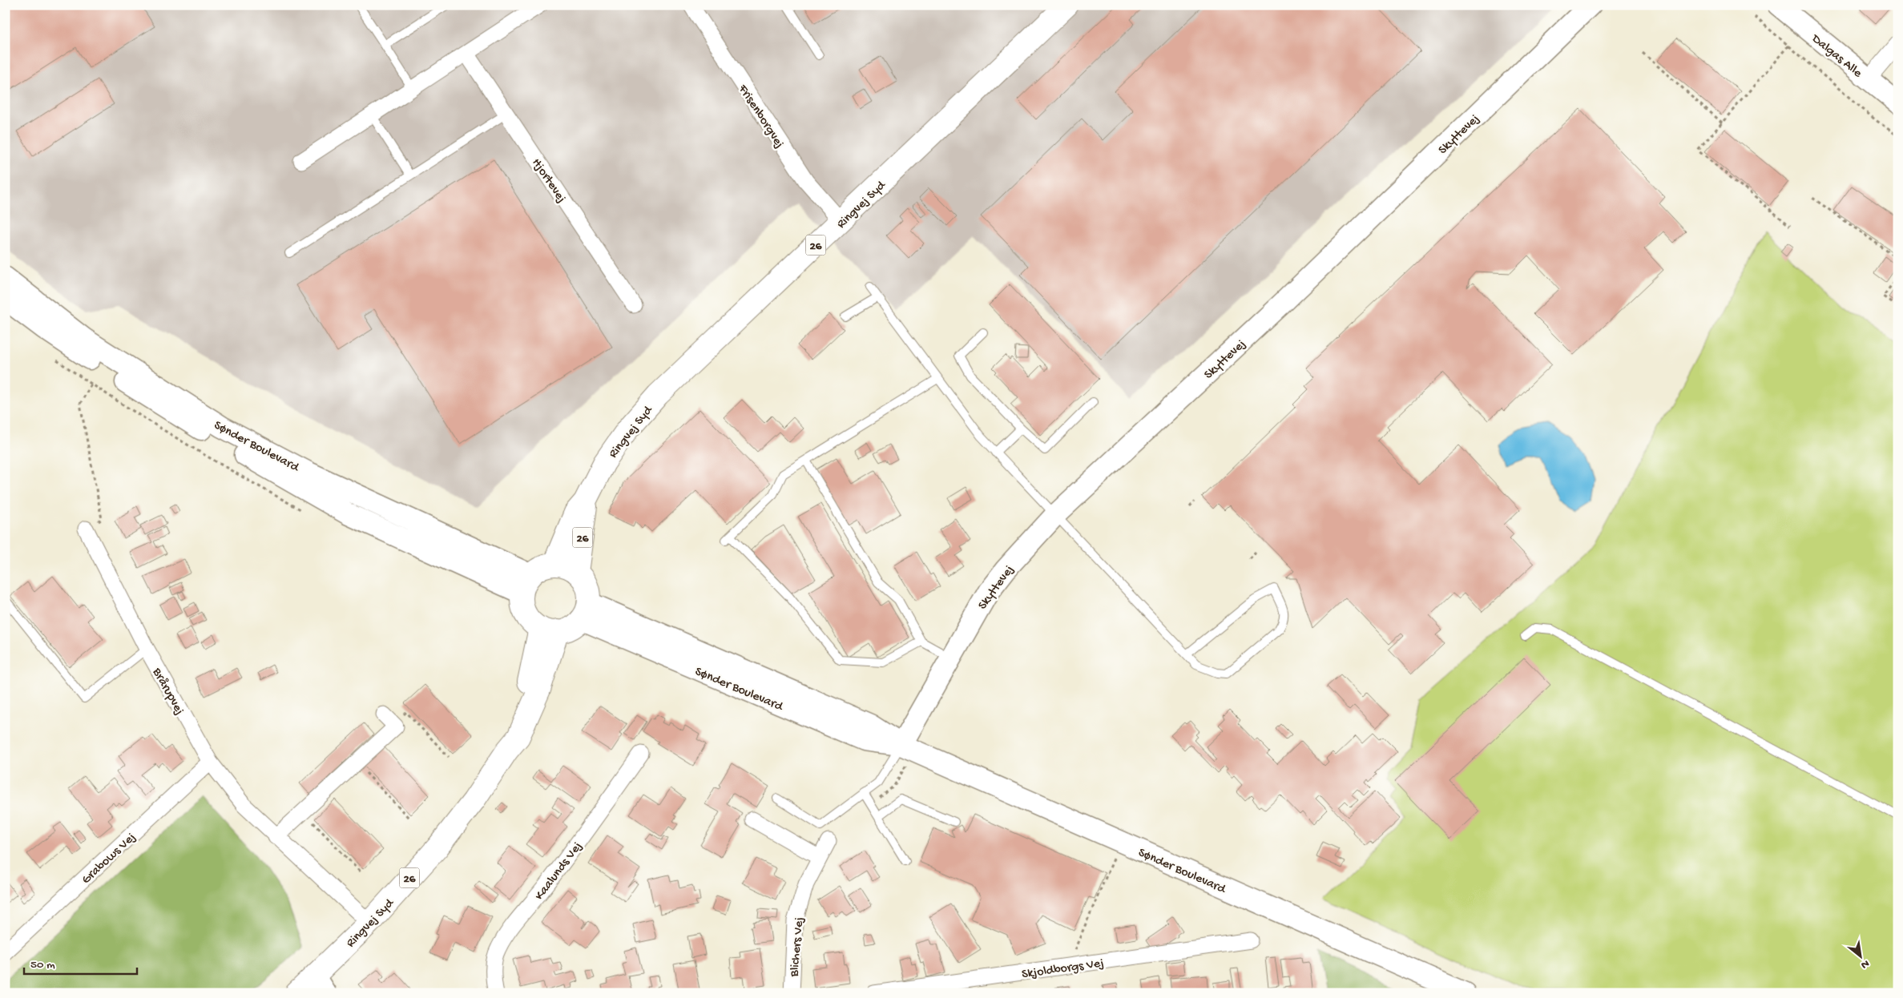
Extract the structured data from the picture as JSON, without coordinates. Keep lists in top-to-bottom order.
{
  "streets": {
    "main road": ["Ringvej Syd", "26"],
    "street": [
      "Dalgas Alle",
      "Frisenborgvej",
      "Skyttevej",
      "Hjortevej",
      "Sønder Boulevard",
      "Brårupvej",
      "Grabows Vej",
      "Kaalunds Vej",
      "Blichers Vej",
      "Skjoldborgs Vej"
    ]
  },
  "crossings": [
    ["Frisenborgvej", "Ringvej Syd"],
    ["Skyttevej", "Sønder Boulevard"],
    ["Ringvej Syd", "Sønder Boulevard"],
    ["Ringvej Syd", "Brårupvej"],
    ["Brårupvej", "Grabows Vej"]
  ],
  "scale_bar": "50 m",
  "north": "bottom right"
}
